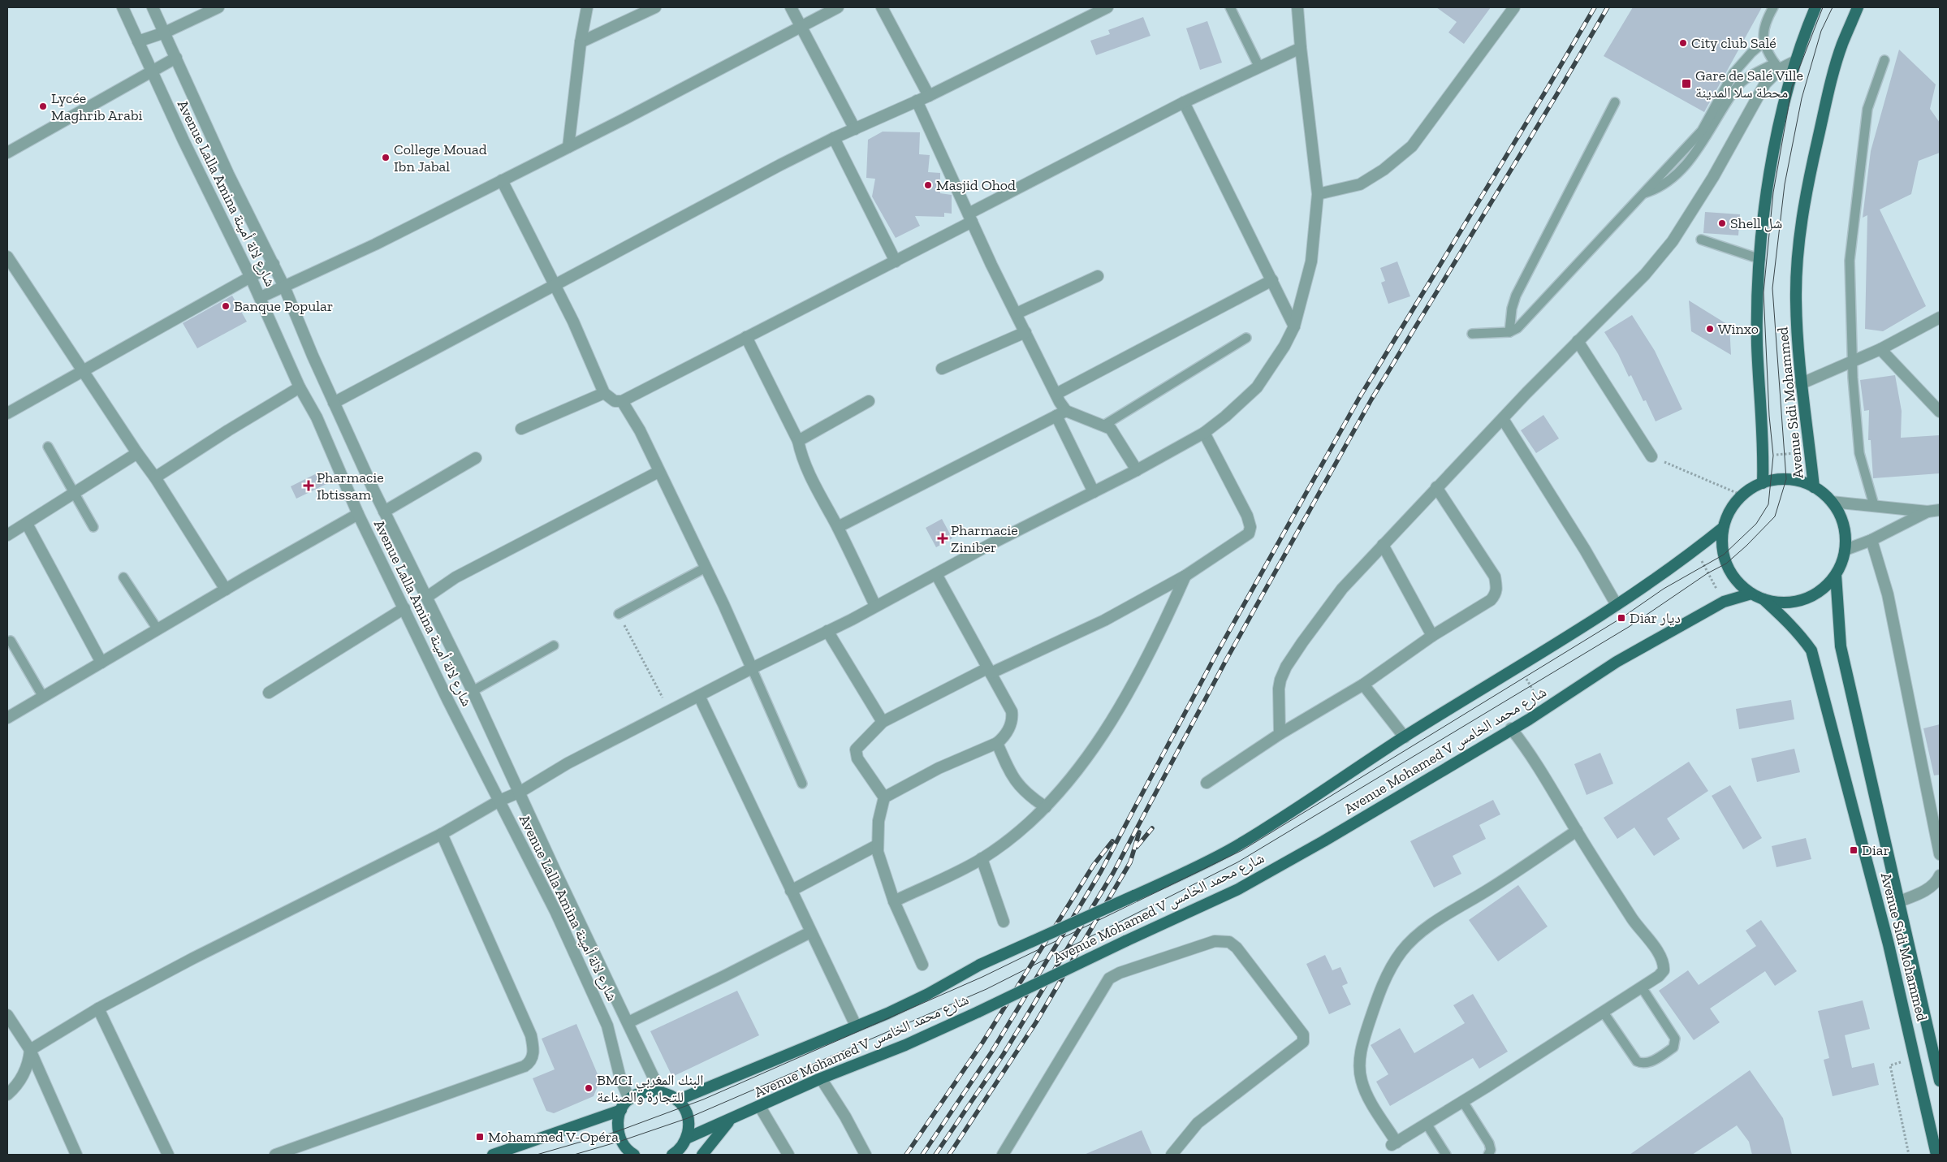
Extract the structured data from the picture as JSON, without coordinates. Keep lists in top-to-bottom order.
{
  "streets": {
    "main road": ["Avenue Sidi Mohammed", "Avenue Mohamed V شارع محمد الخامس"],
    "street": ["Avenue Lalla Amina شارع لالة أمينة"]
  },
  "crossings": [
    ["Avenue Sidi Mohammed", "Avenue Mohamed V شارع محمد الخامس"]
  ],
  "places": {
    "other": [
      "City club Salé",
      "Lycée Maghrib Arabi",
      "College Mouad Ibn Jabal",
      "Masjid Ohod",
      "Shell شل",
      "Banque Popular",
      "Winxo",
      "BMCI البنك المغربي للتجارة والصناعة"
    ],
    "transit": [
      "Gare de Salé Ville محطة سلا المدينة",
      "Diar ديار",
      "Diar",
      "Mohammed V-Opéra"
    ],
    "health": ["Pharmacie Ibtissam", "Pharmacie Ziniber"]
  }
}
